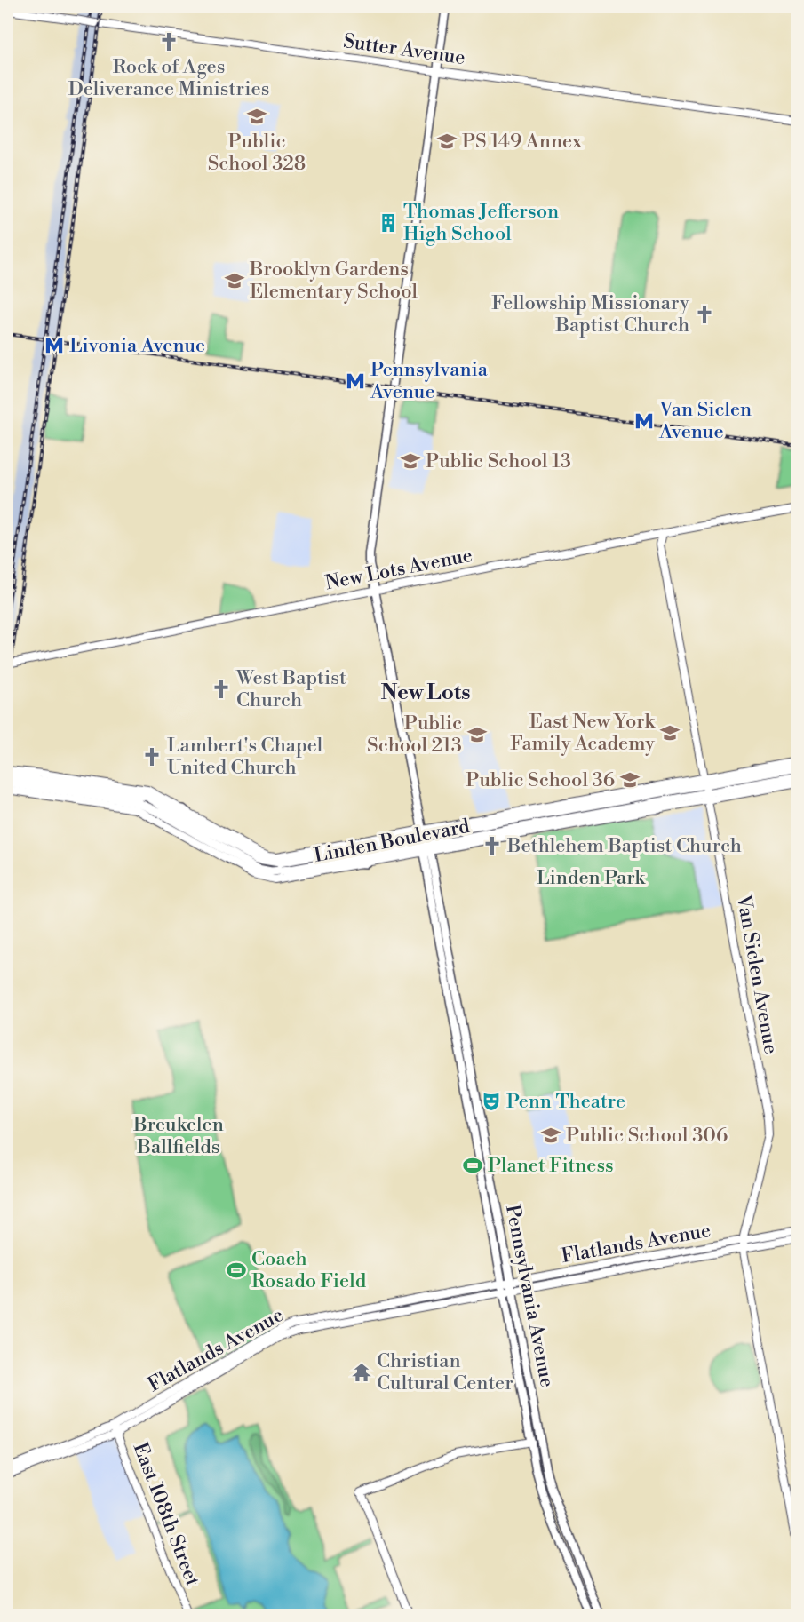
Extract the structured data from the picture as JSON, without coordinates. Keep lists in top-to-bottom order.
{
  "streets": {
    "highway": ["Linden Boulevard"],
    "main road": ["Pennsylvania Avenue"],
    "street": [
      "Sutter Avenue",
      "New Lots Avenue",
      "Van Siclen Avenue",
      "Flatlands Avenue",
      "East 108th Street"
    ]
  },
  "crossings": [
    ["Sutter Avenue", "Pennsylvania Avenue"],
    ["New Lots Avenue", "Van Siclen Avenue"],
    ["New Lots Avenue", "Pennsylvania Avenue"],
    ["Linden Boulevard", "Van Siclen Avenue"],
    ["Linden Boulevard", "Pennsylvania Avenue"],
    ["Van Siclen Avenue", "Flatlands Avenue"],
    ["Flatlands Avenue", "Pennsylvania Avenue"],
    ["Flatlands Avenue", "East 108th Street"]
  ],
  "districts": ["New Lots"],
  "parks": ["Linden Park", "Breukelen Ballfields"],
  "places": {
    "church": [
      "Rock of Ages Deliverance Ministries",
      "Fellowship Missionary Baptist Church",
      "West Baptist Church",
      "Lambert's Chapel United Church",
      "Bethlehem Baptist Church"
    ],
    "school or university": [
      "Public School 328",
      "PS 149 Annex",
      "Brooklyn Gardens Elementary School",
      "Public School 13",
      "East New York Family Academy",
      "Public School 213",
      "Public School 36",
      "Public School 306"
    ],
    "building": ["Thomas Jefferson High School"],
    "metro station": ["Livonia Avenue", "Pennsylvania Avenue", "Van Siclen Avenue"],
    "theatre": ["Penn Theatre"],
    "sports": ["Planet Fitness", "Coach Rosado Field"],
    "temple": ["Christian Cultural Center"]
  }
}
